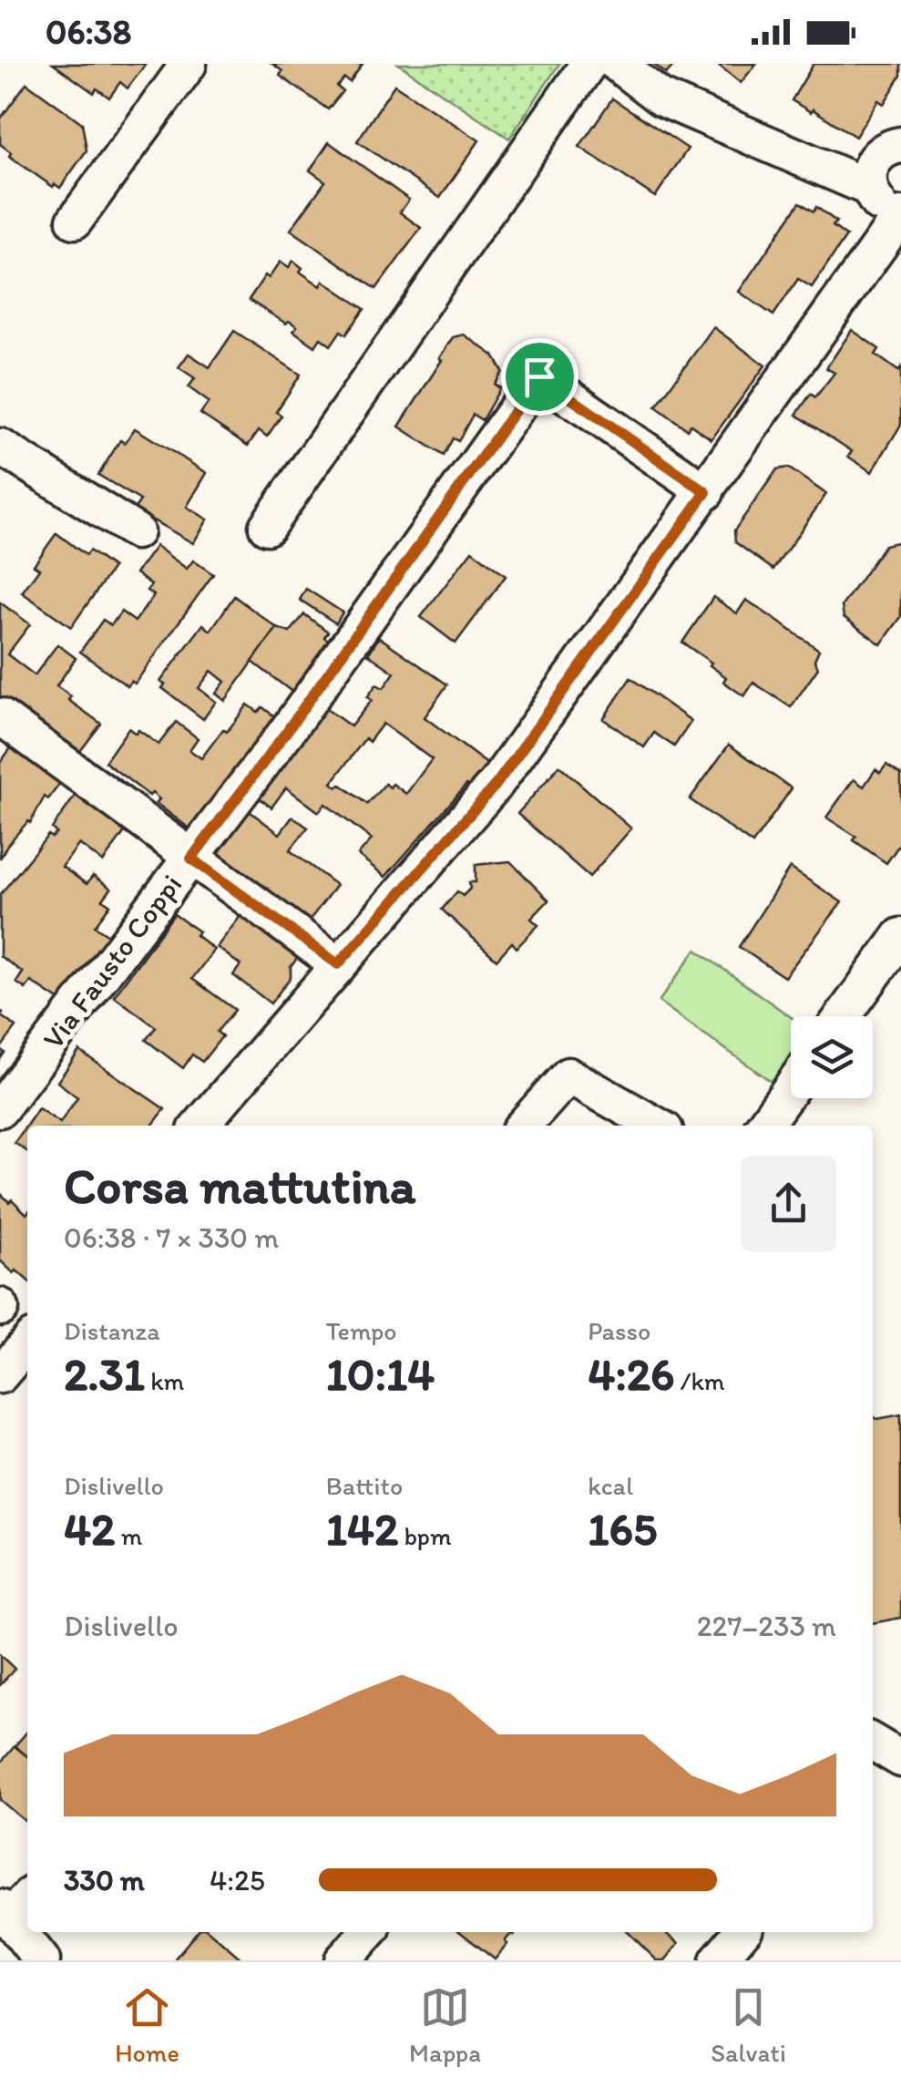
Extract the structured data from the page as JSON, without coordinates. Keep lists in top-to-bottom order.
{
  "streets": {
    "street": ["Via Fausto Coppi"]
  },
  "page": {
    "status": "06:38",
    "heading": ["Corsa mattutina", "06:38 · 7 × 330 m"],
    "stats": [
      ["Distanza", "2.31 km"],
      ["Tempo", "10:14"],
      ["Passo", "4:26 /km"],
      ["Dislivello", "42 m"],
      ["Battito", "142 bpm"],
      ["kcal", "165"]
    ],
    "chart": ["Dislivello", "227–233 m"],
    "list": [
      {
        "name": "330 m",
        "note": "4:25"
      }
    ],
    "tabs": ["Home", "Mappa", "Salvati"]
  }
}
